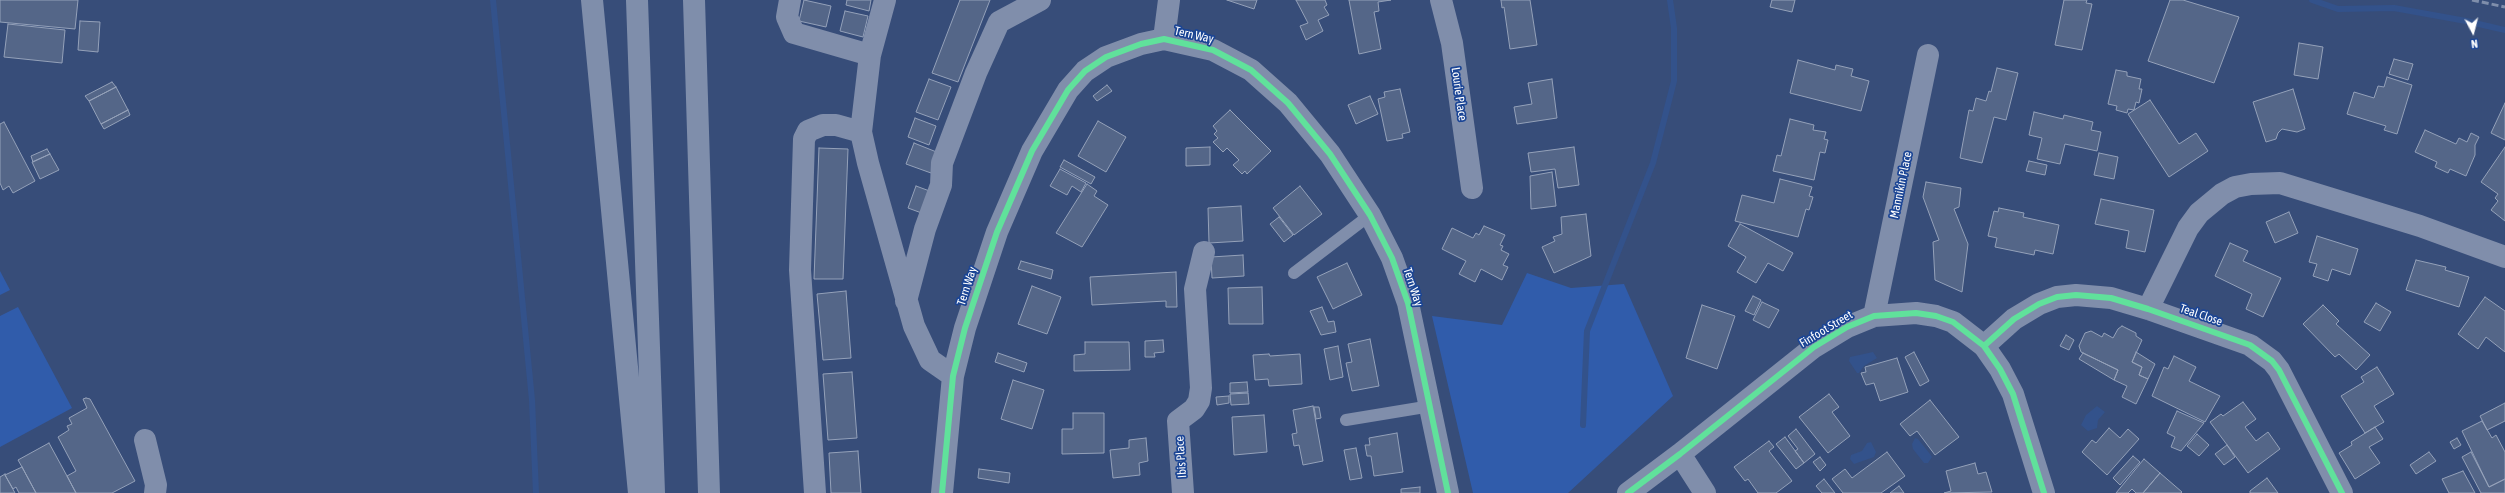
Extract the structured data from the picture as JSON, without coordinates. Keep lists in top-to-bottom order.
{
  "streets": {
    "street": [
      "Tern Way",
      "Lourie Place",
      "Mannikin Place",
      "Teal Close",
      "Finfoot Street",
      "Ibis Place"
    ]
  },
  "crossings": [
    ["Mannikin Place", "Finfoot Street"],
    ["Teal Close", "Finfoot Street"]
  ],
  "north": "bottom"
}
